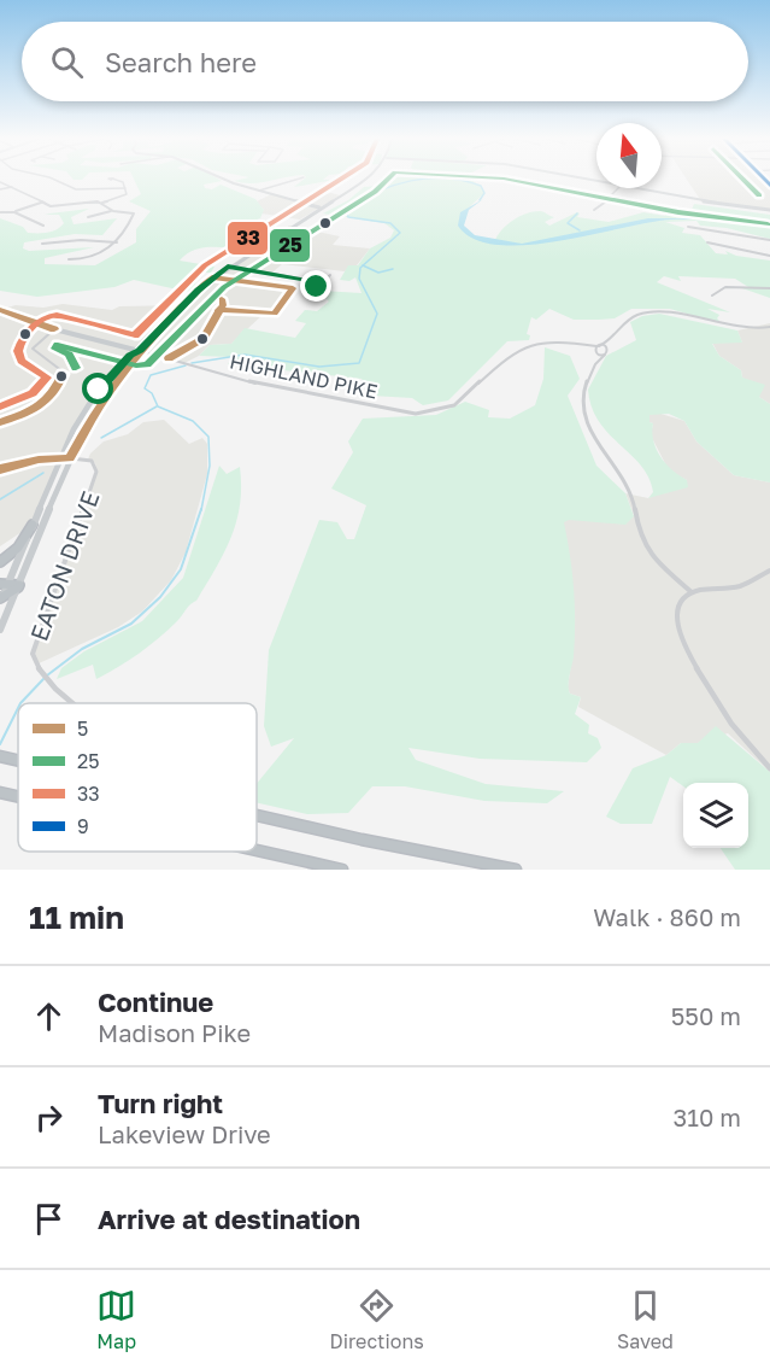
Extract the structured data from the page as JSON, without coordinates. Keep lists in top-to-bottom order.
{
  "streets": {
    "main road": ["HIGHLAND PIKE"],
    "street": ["EATON DRIVE"]
  },
  "lines": [
    "transit line 25",
    "transit line 33",
    "transit line 9",
    "transit line 5"
  ],
  "legend": [
    "5",
    "25",
    "33",
    "9"
  ],
  "north": "top",
  "page": {
    "search": "Search here",
    "heading": ["11 min", "Walk · 860 m"],
    "list": [
      ["Continue", "Madison Pike", "550 m"],
      ["Turn right", "Lakeview Drive", "310 m"],
      "Arrive at destination"
    ],
    "nav": ["Map", "Directions", "Saved"]
  }
}
